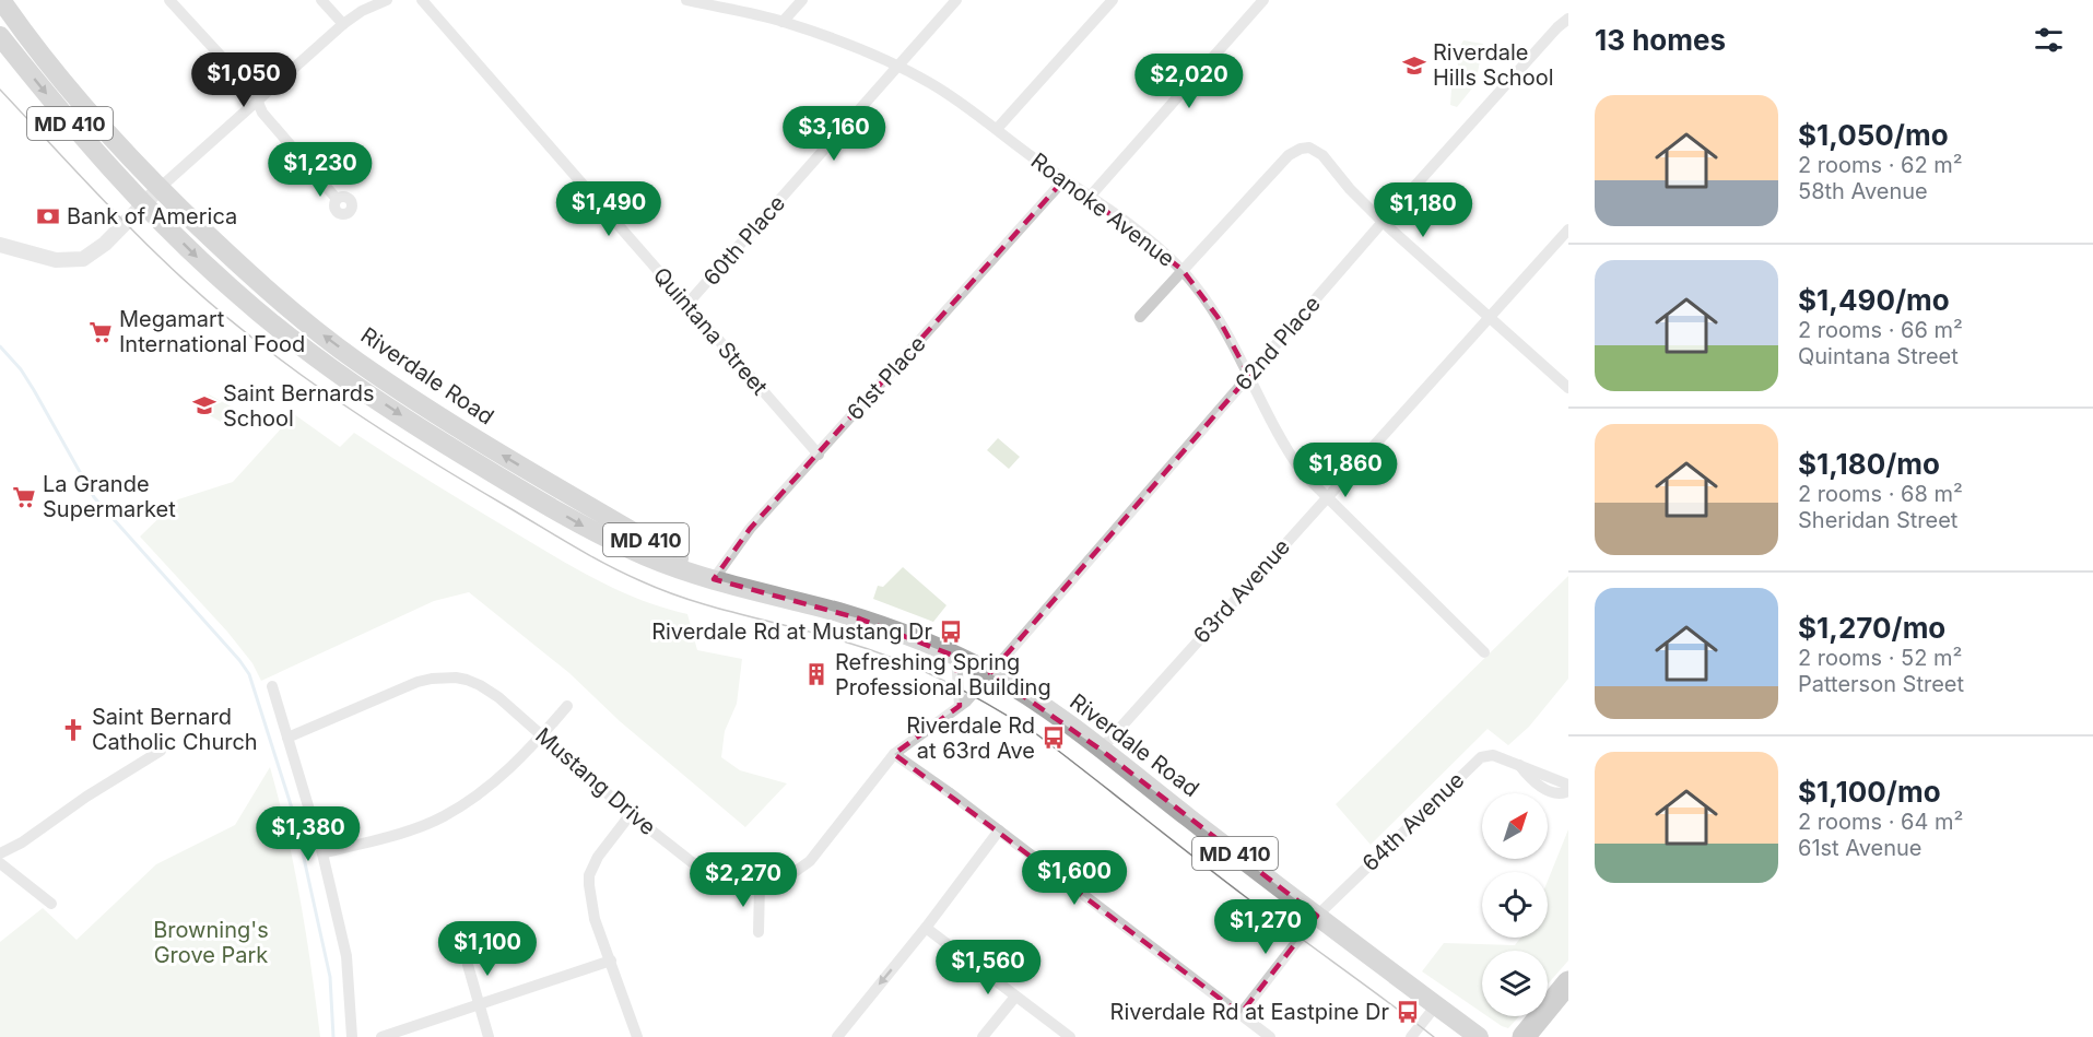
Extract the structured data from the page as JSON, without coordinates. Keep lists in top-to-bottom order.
{
  "streets": {
    "main road": ["MD 410", "Riverdale Road"],
    "street": [
      "Roanoke Avenue",
      "60th Place",
      "Quintana Street",
      "62nd Place",
      "61st Place",
      "63rd Avenue",
      "Mustang Drive",
      "64th Avenue"
    ]
  },
  "crossings": [
    ["MD 410", "Riverdale Road"],
    ["Roanoke Avenue", "60th Place"],
    ["Roanoke Avenue", "62nd Place"],
    ["Roanoke Avenue", "61st Place"],
    ["Roanoke Avenue", "63rd Avenue"],
    ["60th Place", "Quintana Street"],
    ["Quintana Street", "61st Place"],
    ["62nd Place", "Riverdale Road"],
    ["62nd Place", "Mustang Drive"],
    ["Riverdale Road", "61st Place"],
    ["Riverdale Road", "63rd Avenue"],
    ["Riverdale Road", "Mustang Drive"],
    ["Riverdale Road", "64th Avenue"]
  ],
  "parks": ["Browning's Grove Park"],
  "places": {
    "school or university": ["Riverdale Hills School", "Saint Bernards School"],
    "bank": ["Bank of America"],
    "supermarket": ["Megamart International Food", "La Grande Supermarket"],
    "bus stop": ["Riverdale Rd at Mustang Dr", "Riverdale Rd at 63rd Ave", "Riverdale Rd at Eastpine Dr"],
    "building": ["Refreshing Spring Professional Building"],
    "church": ["Saint Bernard Catholic Church"]
  },
  "north": "top right",
  "page": {
    "heading": "13 homes",
    "price": [
      "$1,050",
      "$2,020",
      "$3,160",
      "$1,230",
      "$1,490",
      "$1,180",
      "$1,860",
      "$1,380",
      "$1,600",
      "$2,270",
      "$1,270",
      "$1,100",
      "$1,560"
    ],
    "list": [
      {
        "name": "$1,050/mo",
        "note": "2 rooms · 62 m² · 58th Avenue"
      },
      {
        "name": "$1,490/mo",
        "note": "2 rooms · 66 m² · Quintana Street"
      },
      {
        "name": "$1,180/mo",
        "note": "2 rooms · 68 m² · Sheridan Street"
      },
      {
        "name": "$1,270/mo",
        "note": "2 rooms · 52 m² · Patterson Street"
      },
      {
        "name": "$1,100/mo",
        "note": "2 rooms · 64 m² · 61st Avenue"
      }
    ]
  }
}
